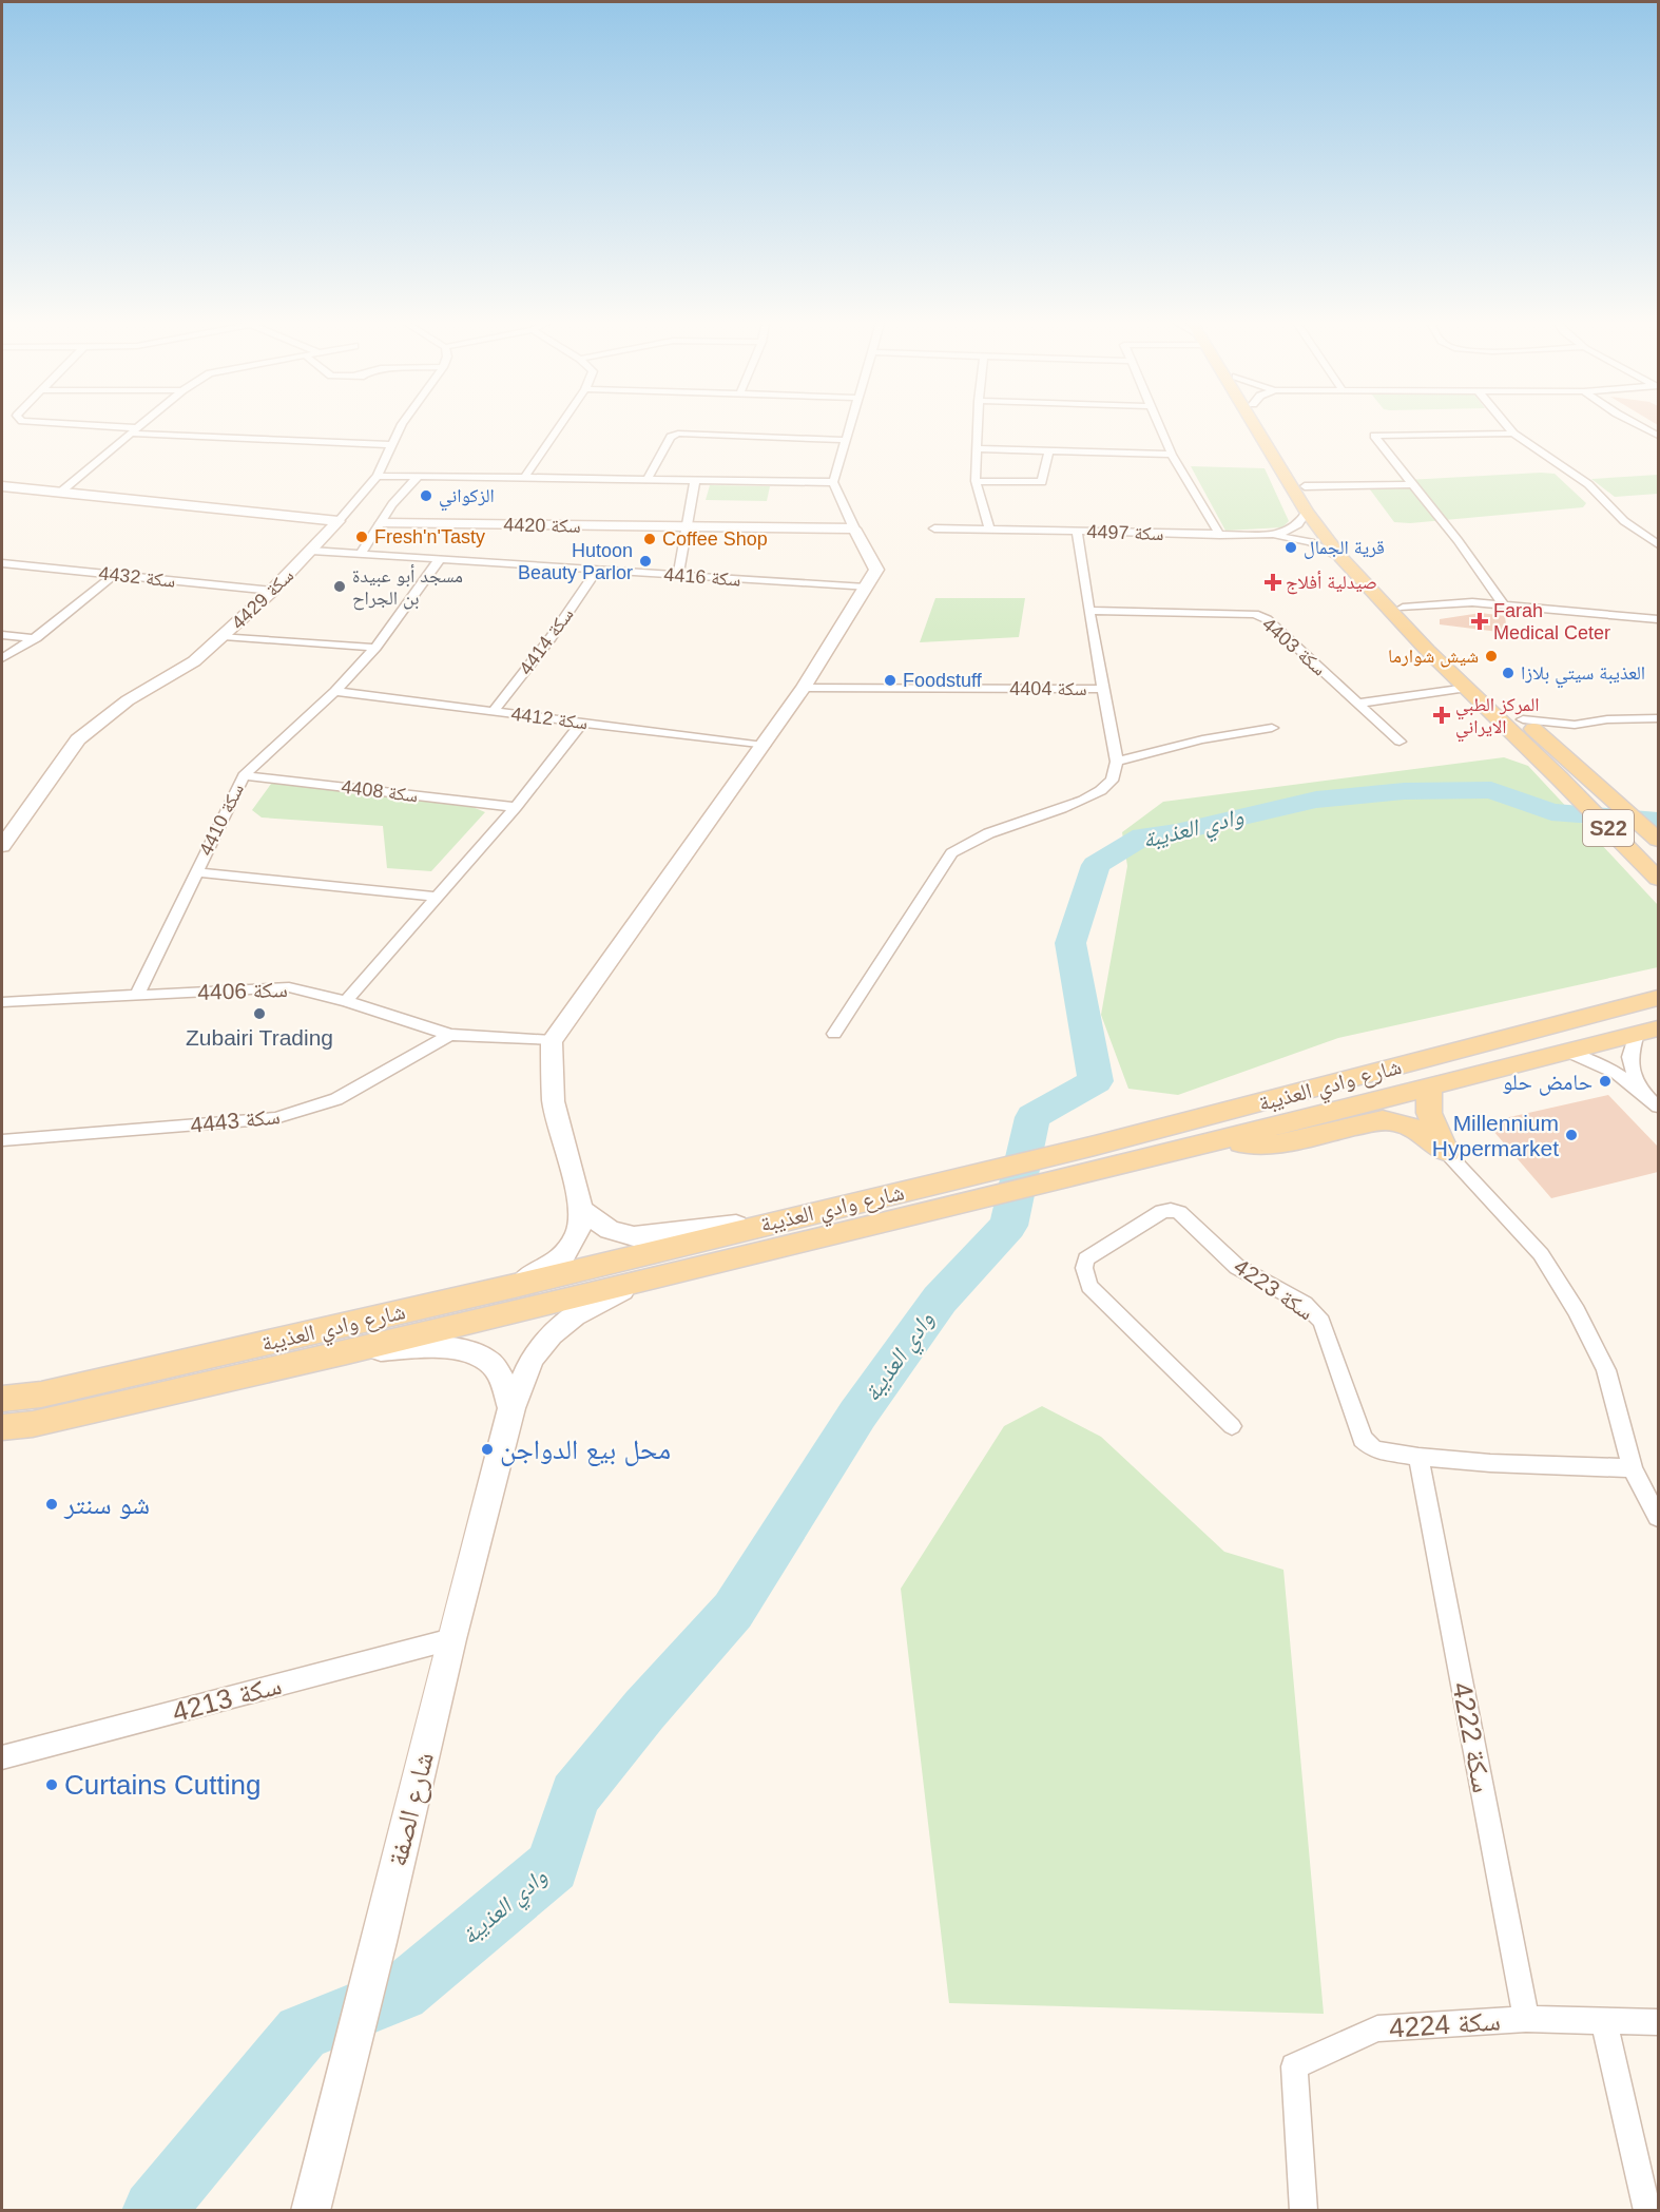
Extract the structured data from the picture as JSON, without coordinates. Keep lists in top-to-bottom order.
{
  "streets": {
    "main road": ["S22", "شارع وادي العذيبة"],
    "street": [
      "سكة 4420",
      "سكة 4497",
      "سكة 4432",
      "سكة 4416",
      "سكة 4429",
      "سكة 4414",
      "سكة 4403",
      "سكة 4404",
      "سكة 4412",
      "سكة 4408",
      "سكة 4410",
      "سكة 4406",
      "سكة 4443",
      "سكة 4223",
      "سكة 4213",
      "سكة 4222",
      "شارع الصفة",
      "سكة 4224"
    ]
  },
  "crossings": [
    ["سكة 4497", "S22"],
    ["سكة 4432", "سكة 4429"],
    ["سكة 4416", "سكة 4429"],
    ["سكة 4416", "سكة 4414"],
    ["سكة 4416", "سكة 4410"],
    ["سكة 4414", "سكة 4412"],
    ["سكة 4412", "سكة 4410"],
    ["سكة 4408", "سكة 4410"],
    ["سكة 4410", "سكة 4406"],
    ["سكة 4406", "سكة 4443"],
    ["شارع وادي العذيبة", "شارع الصفة"],
    ["سكة 4223", "سكة 4222"],
    ["سكة 4213", "شارع الصفة"],
    ["سكة 4222", "سكة 4224"]
  ],
  "water": ["وادي العذيبة"],
  "places": {
    "other": [
      "الزكواني",
      "Fresh'n'Tasty",
      "Coffee Shop",
      "قرية الجمال",
      "Hutoon Beauty Parlor",
      "مسجد أبو عبيدة بن الجراح",
      "شيش شوارما",
      "العذيبة سيتي بلازا",
      "Foodstuff",
      "Zubairi Trading",
      "حامض حلو",
      "Millennium Hypermarket",
      "محل بيع الدواجن",
      "شو سنتر",
      "Curtains Cutting"
    ],
    "health": ["صيدلية أفلاج", "Farah Medical Ceter", "المركز الطبي الايراني"]
  }
}
